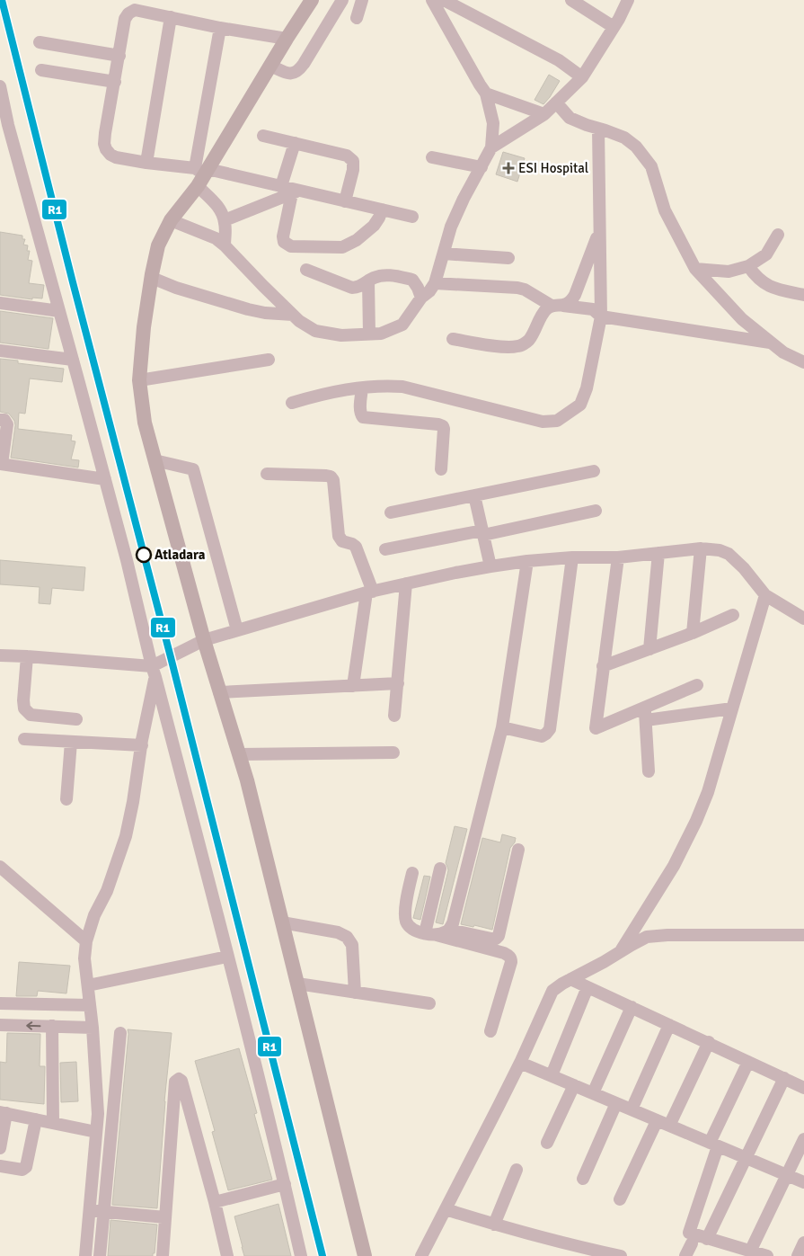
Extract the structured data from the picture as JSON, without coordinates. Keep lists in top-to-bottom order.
{
  "places": {
    "health": ["ESI Hospital"],
    "other": ["Atladara"]
  },
  "lines": ["transit line R1"]
}
